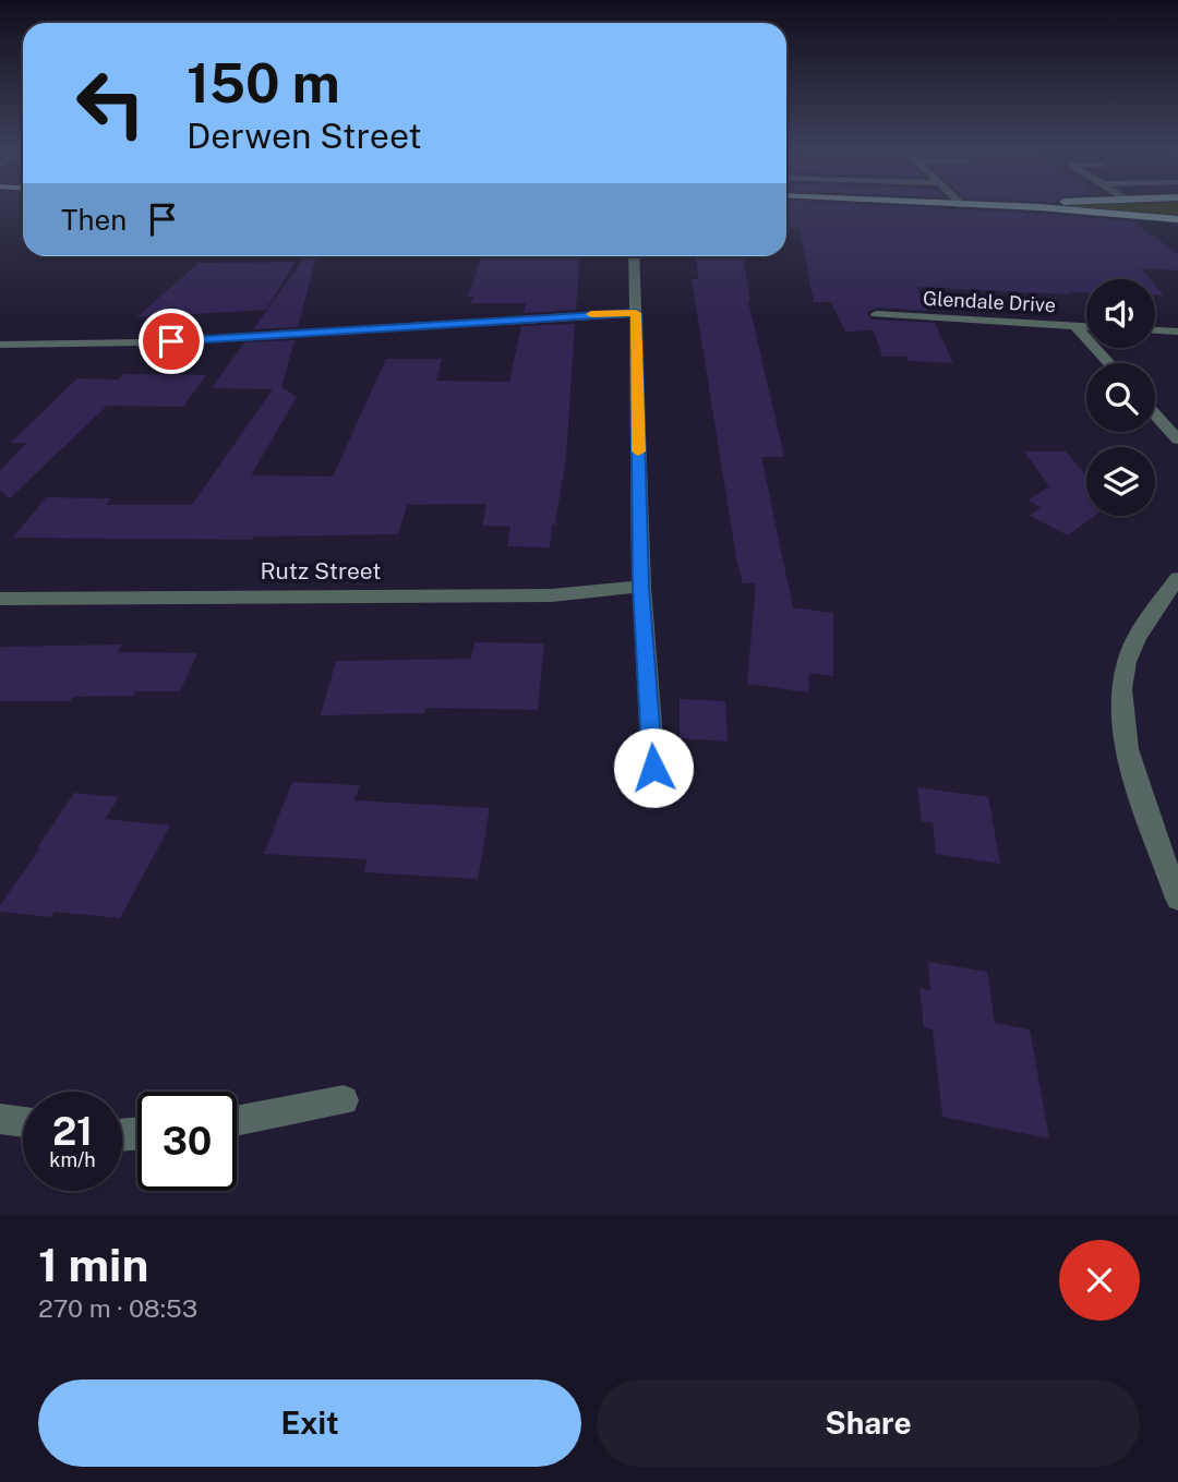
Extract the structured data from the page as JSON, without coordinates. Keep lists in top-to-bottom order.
{
  "streets": {
    "street": ["Glendale Drive", "Rutz Street"]
  },
  "page": {
    "turn": ["150 m", "Derwen Street"],
    "then": "Then",
    "speed": "21 km/h",
    "limit": "30",
    "heading": ["1 min", "270 m · 08:53"],
    "buttons": ["Exit", "Share"]
  }
}
